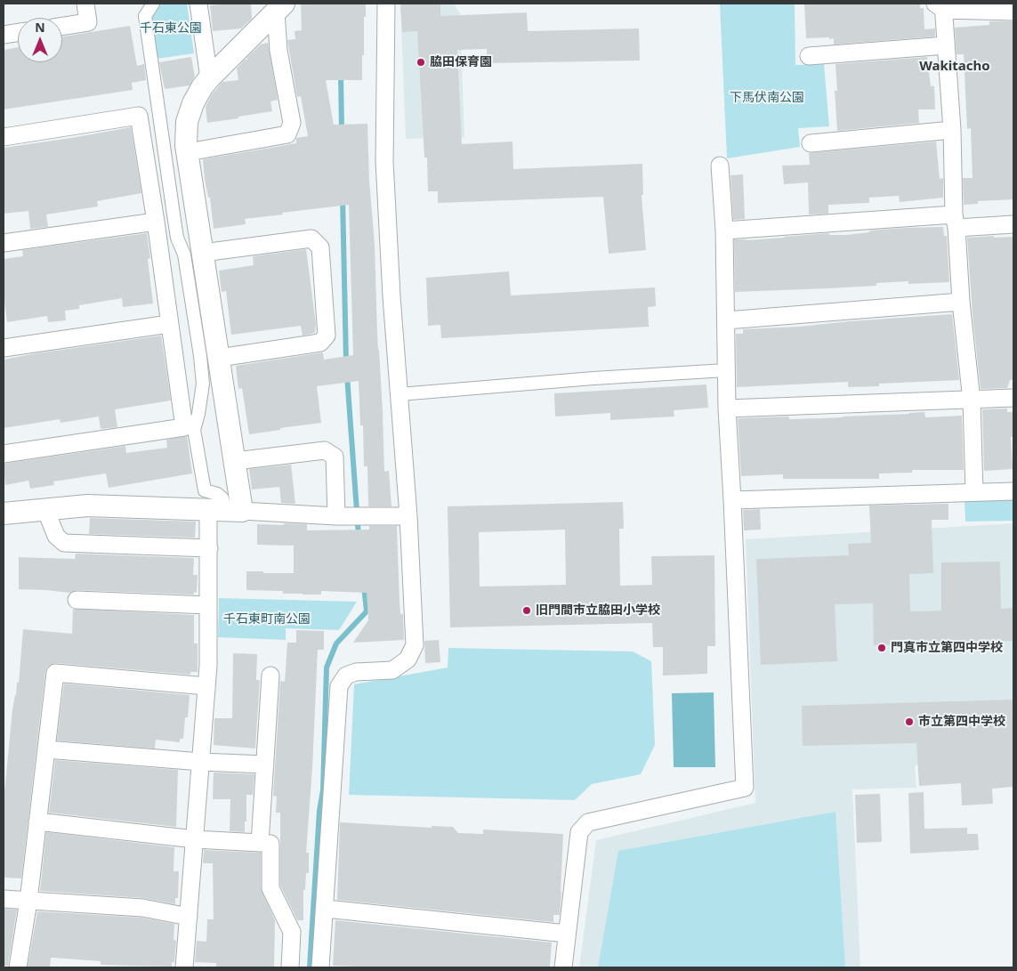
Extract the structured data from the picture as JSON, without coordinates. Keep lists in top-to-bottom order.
{
  "districts": ["Wakitacho"],
  "parks": ["千石東公園", "下馬伏南公園", "千石東町南公園"],
  "places": [
    "脇田保育園",
    "旧門間市立脇田小学校",
    "門真市立第四中学校",
    "市立第四中学校"
  ],
  "north": "top"
}
